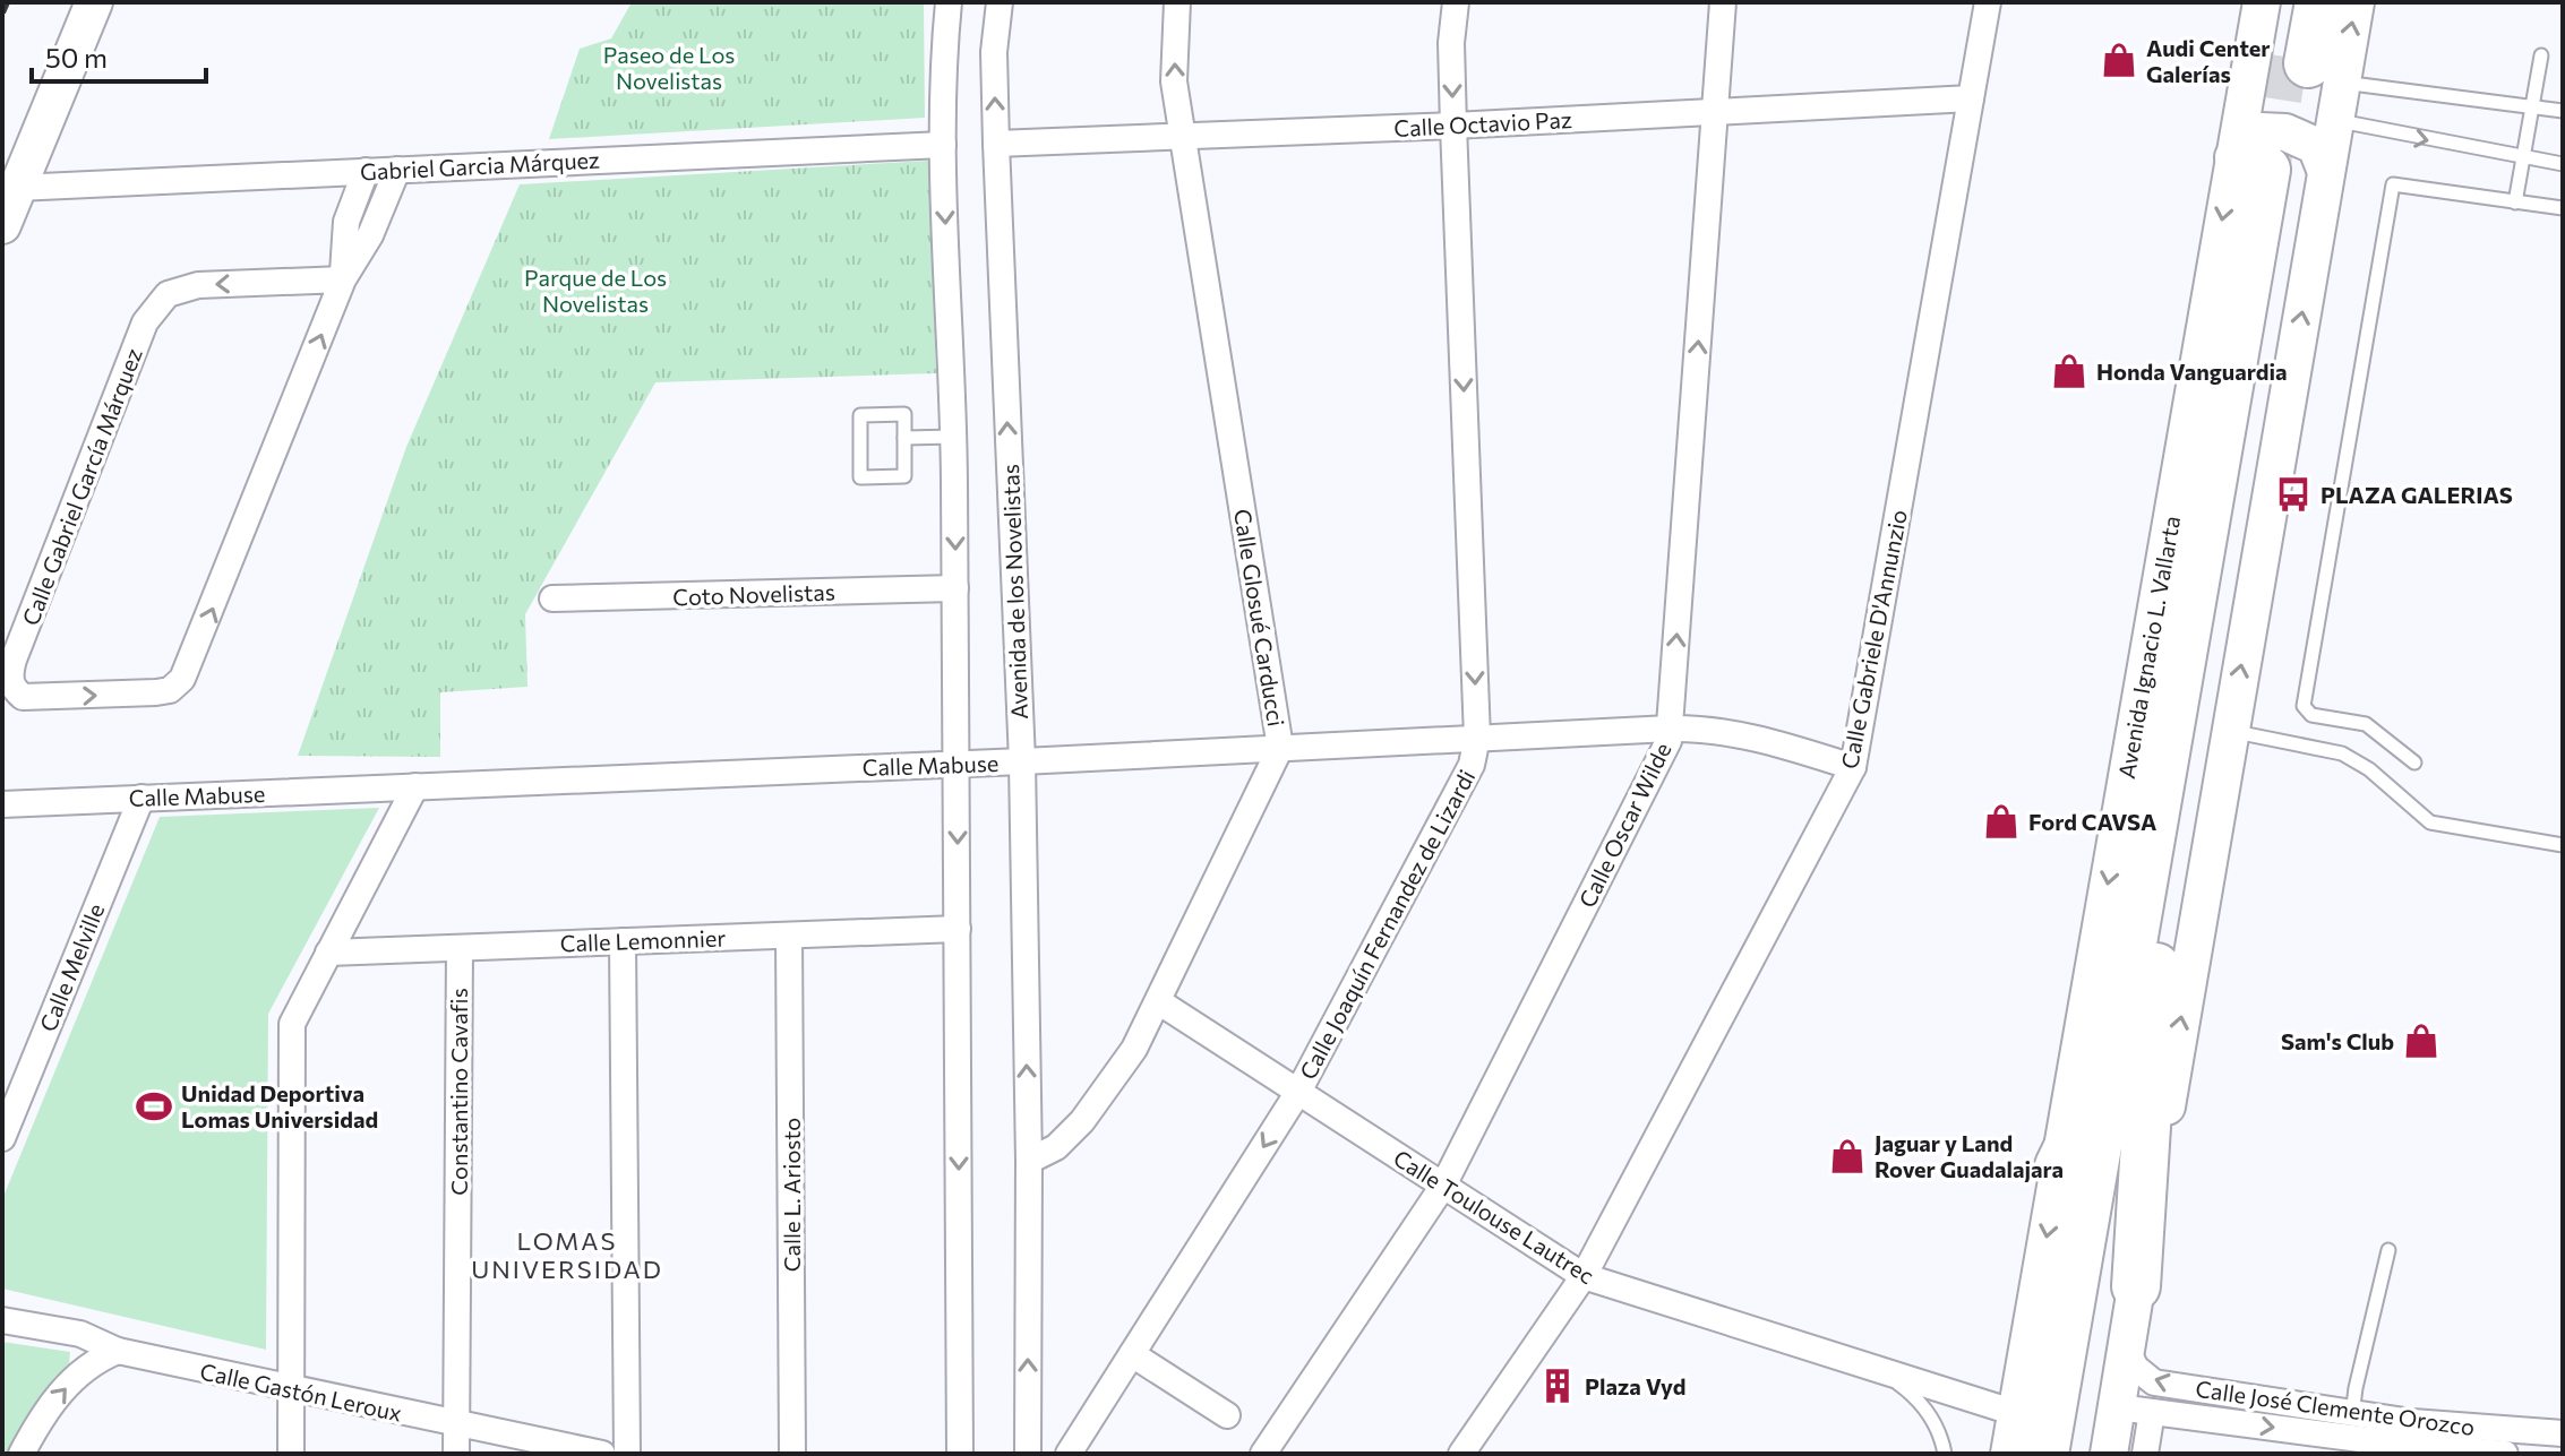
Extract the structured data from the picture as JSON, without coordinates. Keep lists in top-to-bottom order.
{
  "streets": {
    "highway": ["Avenida Ignacio L. Vallarta"],
    "street": [
      "Calle Octavio Paz",
      "Gabriel Garcia Márquez",
      "Calle Gabriel García Márquez",
      "Avenida de los Novelistas",
      "Coto Novelistas",
      "Calle Glosué Carducci",
      "Calle Gabriele D'Annunzio",
      "Calle Mabuse",
      "Calle Oscar Wilde",
      "Calle Joaquín Fernandez de Lizardi",
      "Calle Lemonnier",
      "Calle Melville",
      "Constantino Cavafis",
      "Calle L. Ariosto",
      "Calle Toulouse Lautrec",
      "Calle Gastón Leroux",
      "Calle José Clemente Orozco"
    ]
  },
  "crossings": [
    ["Calle Octavio Paz", "Avenida de los Novelistas"],
    ["Calle Octavio Paz", "Calle Glosué Carducci"],
    ["Calle Octavio Paz", "Calle Gabriele D'Annunzio"],
    ["Calle Octavio Paz", "Calle Oscar Wilde"],
    ["Calle Octavio Paz", "Calle Joaquín Fernandez de Lizardi"],
    ["Gabriel Garcia Márquez", "Calle Gabriel García Márquez"],
    ["Avenida de los Novelistas", "Calle Glosué Carducci"],
    ["Avenida de los Novelistas", "Calle Mabuse"],
    ["Calle Glosué Carducci", "Calle Mabuse"],
    ["Calle Glosué Carducci", "Calle Toulouse Lautrec"],
    ["Calle Gabriele D'Annunzio", "Calle Mabuse"],
    ["Calle Gabriele D'Annunzio", "Calle Toulouse Lautrec"],
    ["Avenida Ignacio L. Vallarta", "Calle Toulouse Lautrec"],
    ["Avenida Ignacio L. Vallarta", "Calle José Clemente Orozco"],
    ["Calle Mabuse", "Calle Oscar Wilde"],
    ["Calle Mabuse", "Calle Joaquín Fernandez de Lizardi"],
    ["Calle Mabuse", "Calle Melville"],
    ["Calle Oscar Wilde", "Calle Toulouse Lautrec"],
    ["Calle Joaquín Fernandez de Lizardi", "Calle Toulouse Lautrec"],
    ["Calle Lemonnier", "Constantino Cavafis"],
    ["Calle Lemonnier", "Calle L. Ariosto"],
    ["Constantino Cavafis", "Calle Gastón Leroux"]
  ],
  "one_way": ["Calle Oscar Wilde", "Calle Joaquín Fernandez de Lizardi"],
  "districts": ["LOMAS UNIVERSIDAD"],
  "parks": ["Paseo de Los Novelistas", "Parque de Los Novelistas"],
  "places": {
    "shop": [
      "Audi Center Galerías",
      "Honda Vanguardia",
      "Ford CAVSA",
      "Sam's Club",
      "Jaguar y Land Rover Guadalajara"
    ],
    "bus stop": ["PLAZA GALERIAS"],
    "sports": ["Unidad Deportiva Lomas Universidad"],
    "building": ["Plaza Vyd"]
  },
  "scale_bar": "50 m"
}
